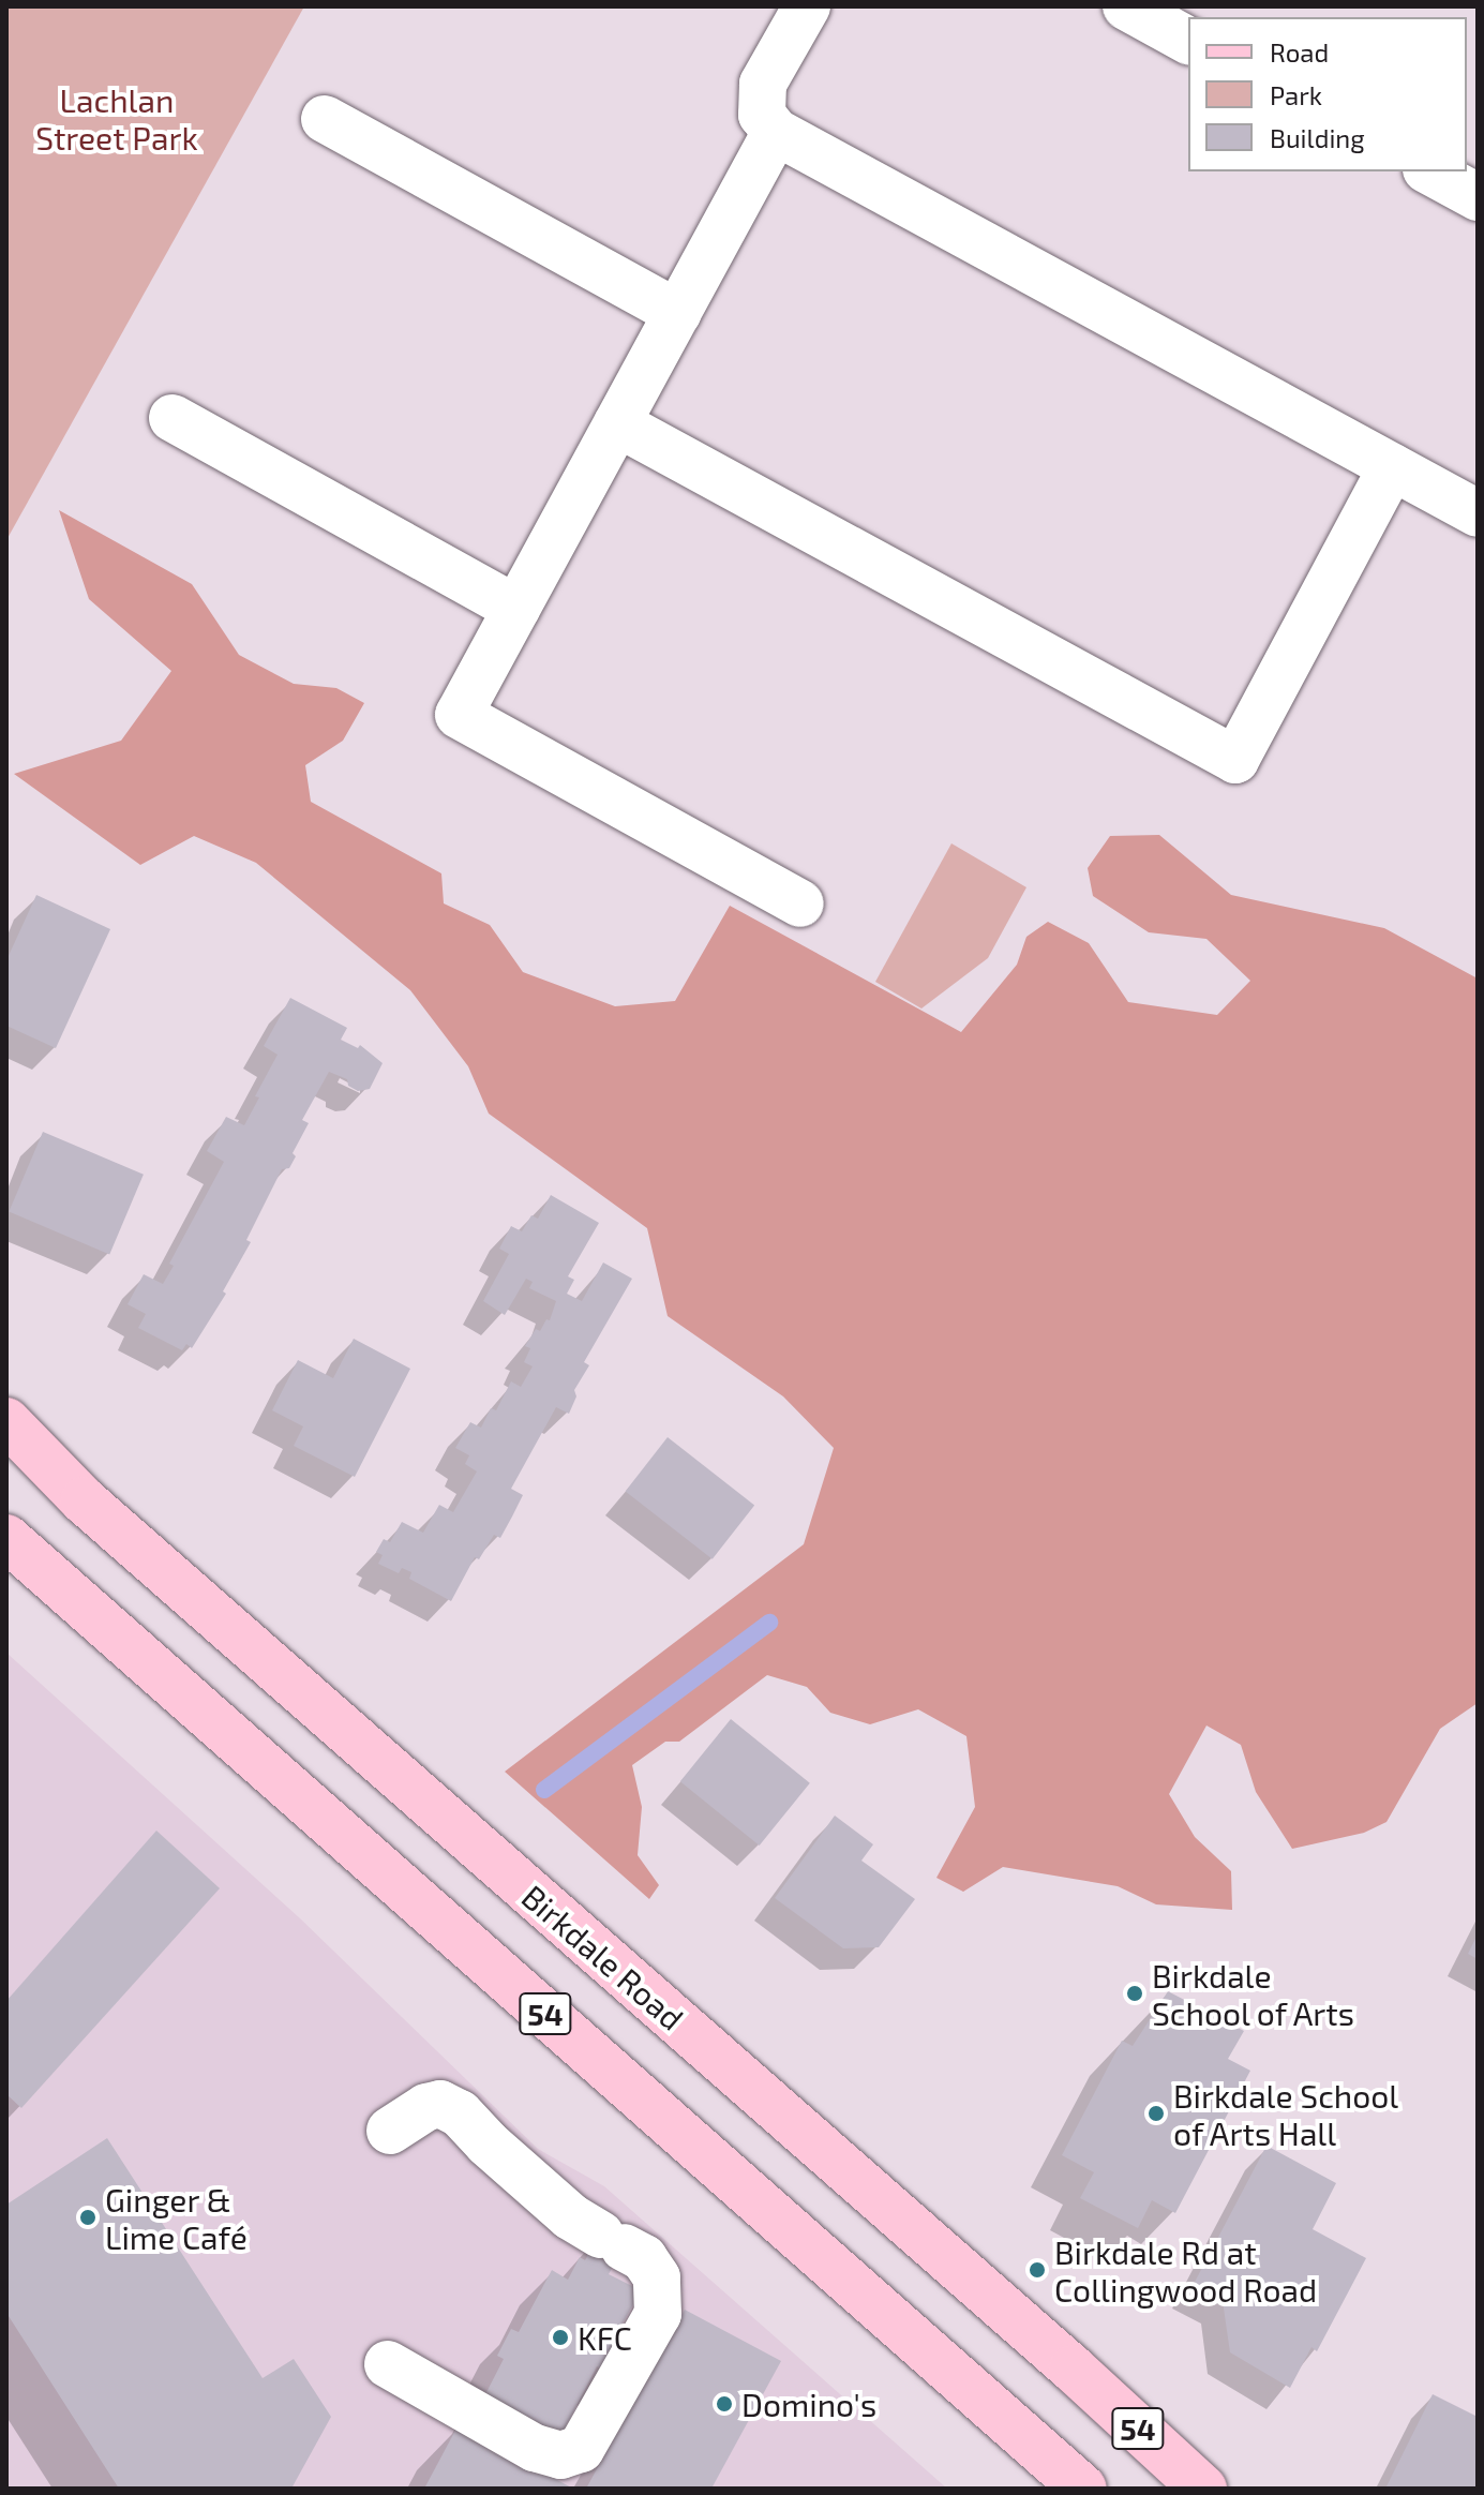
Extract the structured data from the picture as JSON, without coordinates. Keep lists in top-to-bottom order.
{
  "streets": {
    "main road": ["Birkdale Road", "54"]
  },
  "parks": ["Lachlan Street Park"],
  "places": [
    "Birkdale School of Arts",
    "Birkdale School of Arts Hall",
    "Ginger & Lime Café",
    "Birkdale Rd at Collingwood Road",
    "KFC",
    "Domino's"
  ],
  "legend": ["Road", "Park", "Building"]
}
